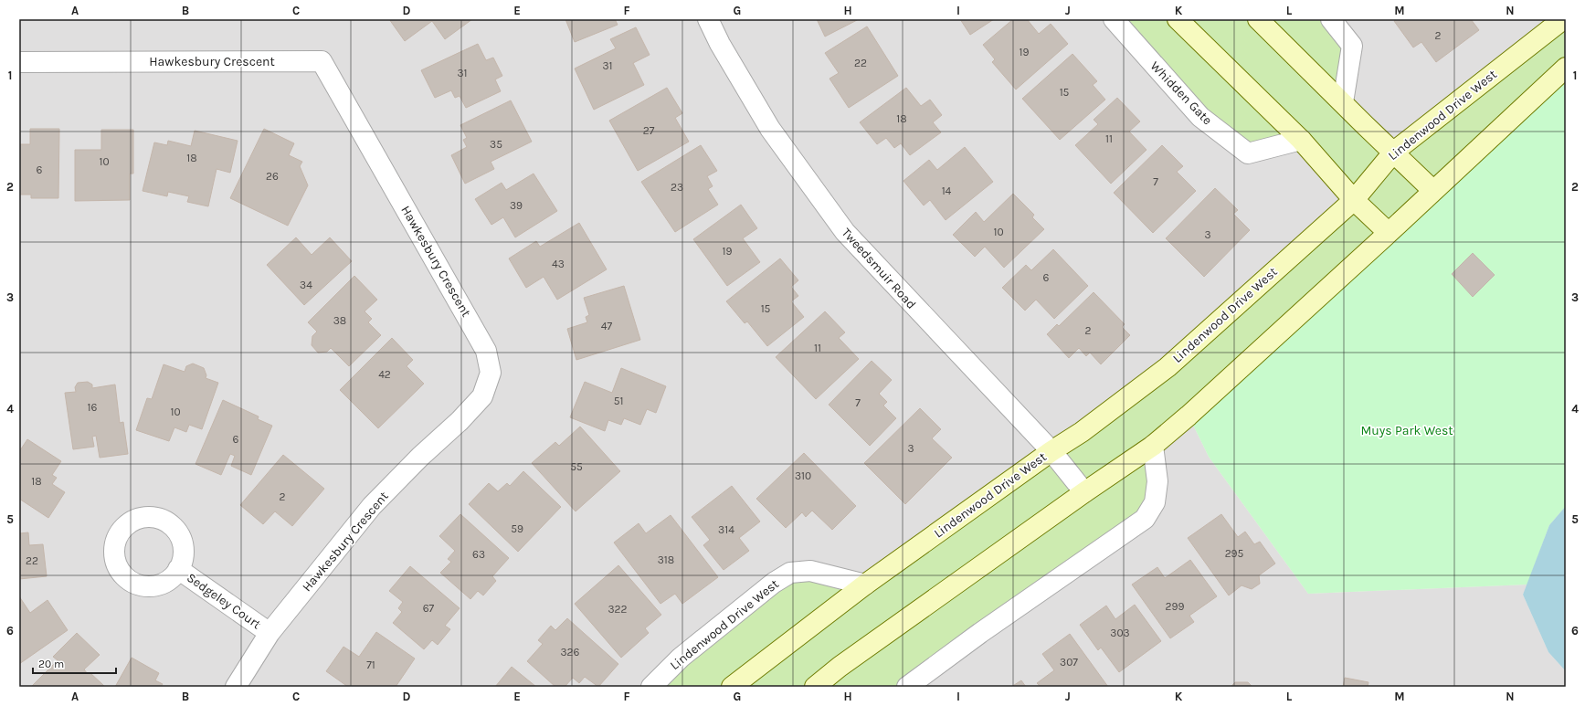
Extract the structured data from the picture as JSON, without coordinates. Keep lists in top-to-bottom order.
{
  "streets": {
    "street": [
      "Hawkesbury Crescent",
      "Whidden Gate",
      "Lindenwood Drive West",
      "Tweedsmuir Road",
      "Sedgeley Court"
    ]
  },
  "crossings": [
    ["Hawkesbury Crescent", "Sedgeley Court"],
    ["Lindenwood Drive West", "Tweedsmuir Road"]
  ],
  "parks": ["Muys Park West"],
  "house_numbers": [
    "2",
    "19",
    "22",
    "31",
    "31",
    "15",
    "18",
    "27",
    "11",
    "35",
    "18",
    "10",
    "6",
    "26",
    "7",
    "23",
    "14",
    "39",
    "10",
    "3",
    "19",
    "43",
    "6",
    "34",
    "15",
    "38",
    "47",
    "2",
    "11",
    "42",
    "51",
    "7",
    "16",
    "10",
    "6",
    "3",
    "55",
    "310",
    "18",
    "2",
    "59",
    "314",
    "295",
    "63",
    "318",
    "22",
    "299",
    "67",
    "322",
    "303",
    "326",
    "307",
    "71"
  ],
  "scale_bar": "20 m",
  "grid": {
    "columns": [
      "A",
      "B",
      "C",
      "D",
      "E",
      "F",
      "G",
      "H",
      "I",
      "J",
      "K",
      "L",
      "M",
      "N"
    ],
    "rows": [
      "1",
      "2",
      "3",
      "4",
      "5",
      "6"
    ]
  }
}
